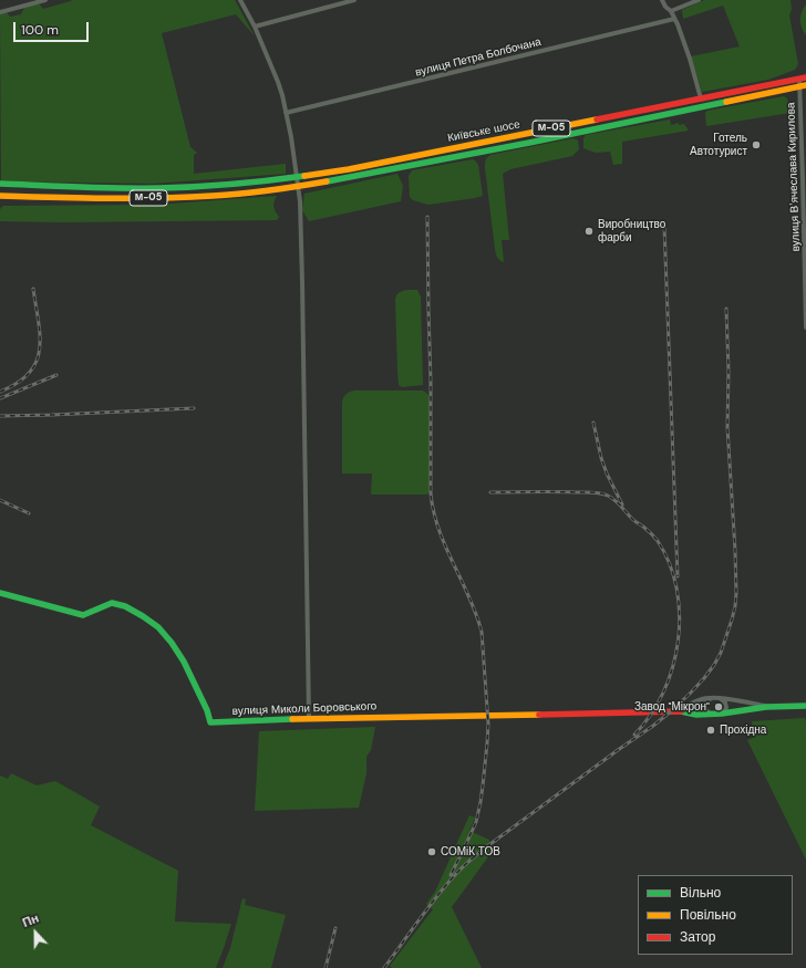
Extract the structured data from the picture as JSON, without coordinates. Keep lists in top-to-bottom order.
{
  "streets": {
    "main road": ["М-05", "Київське шосе", "вулиця Миколи Боровського"],
    "street": ["вулиця Петра Болбочана", "вулиця Вʼячеслава Кирилова"]
  },
  "crossings": [
    ["М-05", "Київське шосе"],
    ["М-05", "вулиця Вʼячеслава Кирилова"],
    ["Київське шосе", "вулиця Вʼячеслава Кирилова"]
  ],
  "places": [
    "Готель Автотурист",
    "Виробництво фарби",
    "Завод \"Мікрон\"",
    "Прохідна",
    "СОМіК ТОВ"
  ],
  "legend": ["Вільно", "Повільно", "Затор"],
  "scale_bar": "100 m",
  "north": "top"
}
